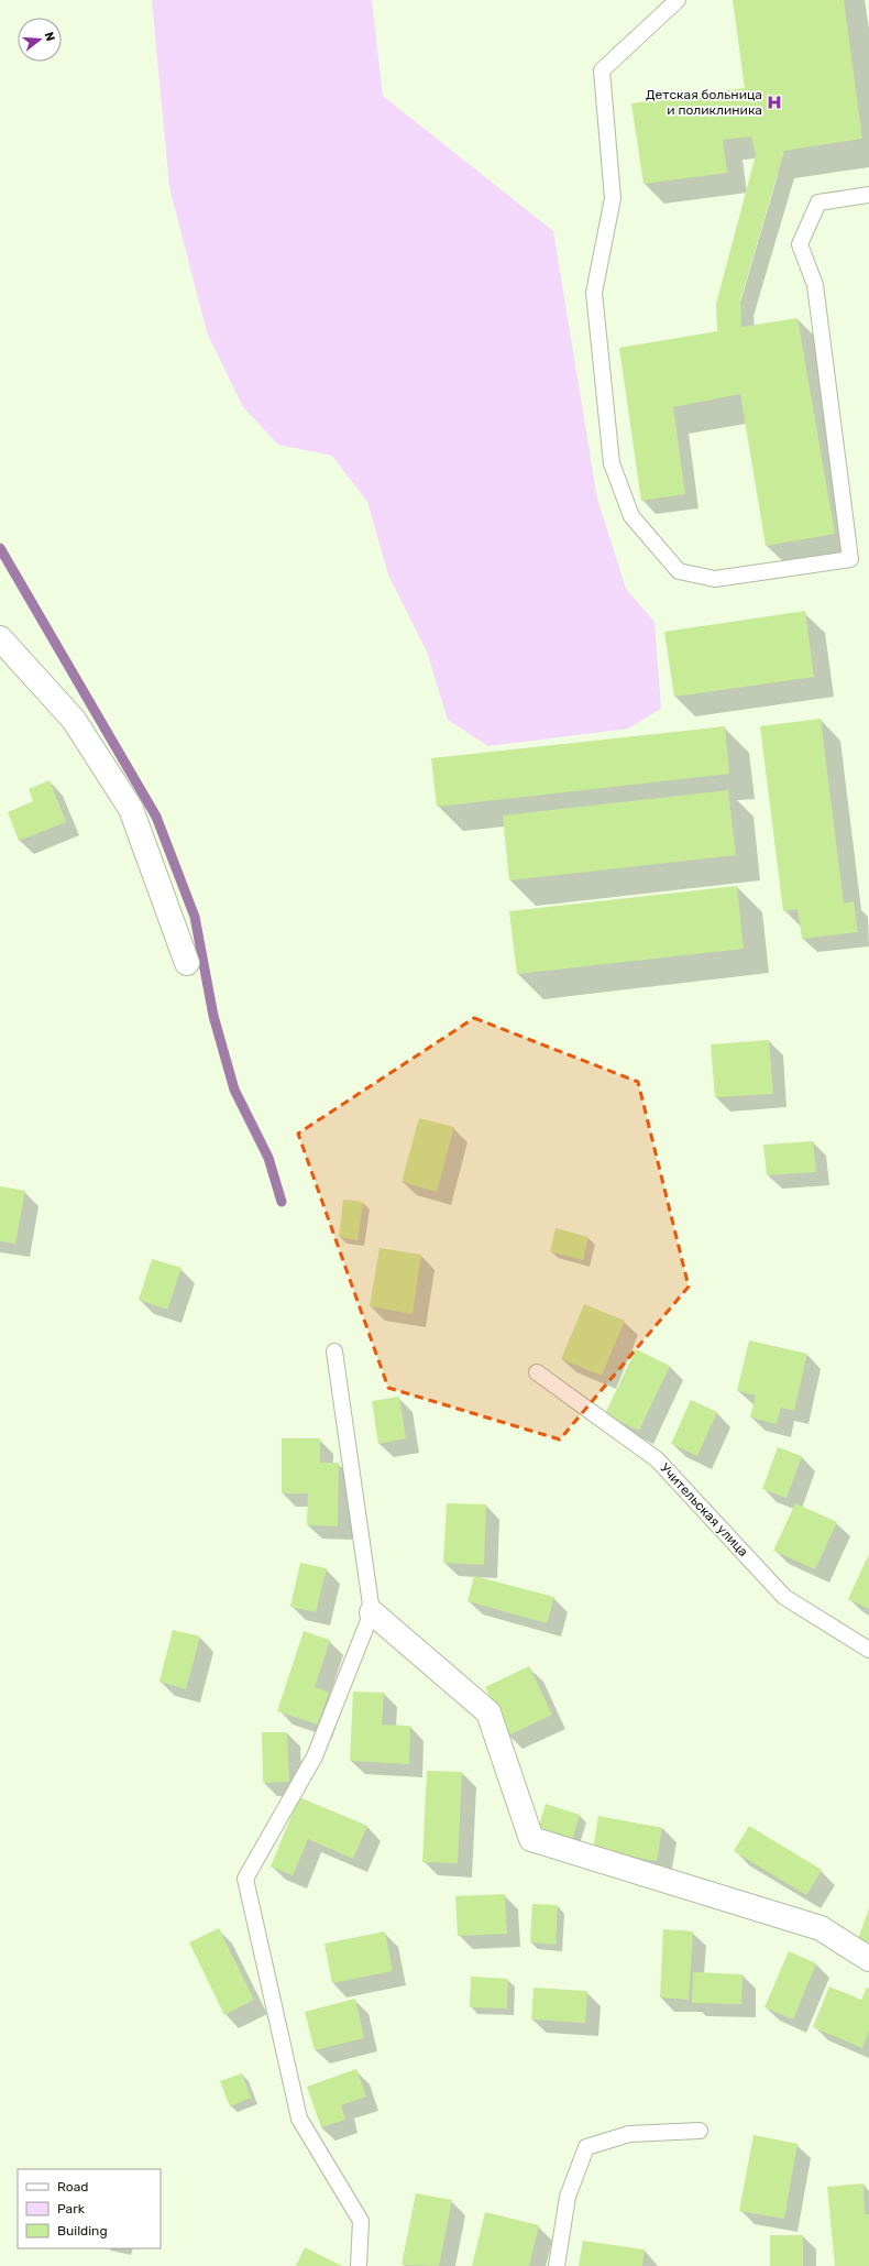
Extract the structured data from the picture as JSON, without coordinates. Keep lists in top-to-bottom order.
{
  "streets": {
    "lane": ["Учительская улица"]
  },
  "places": {
    "hospital": ["Детская больница и поликлиника"]
  },
  "legend": ["Road", "Park", "Building"],
  "north": "right"
}
